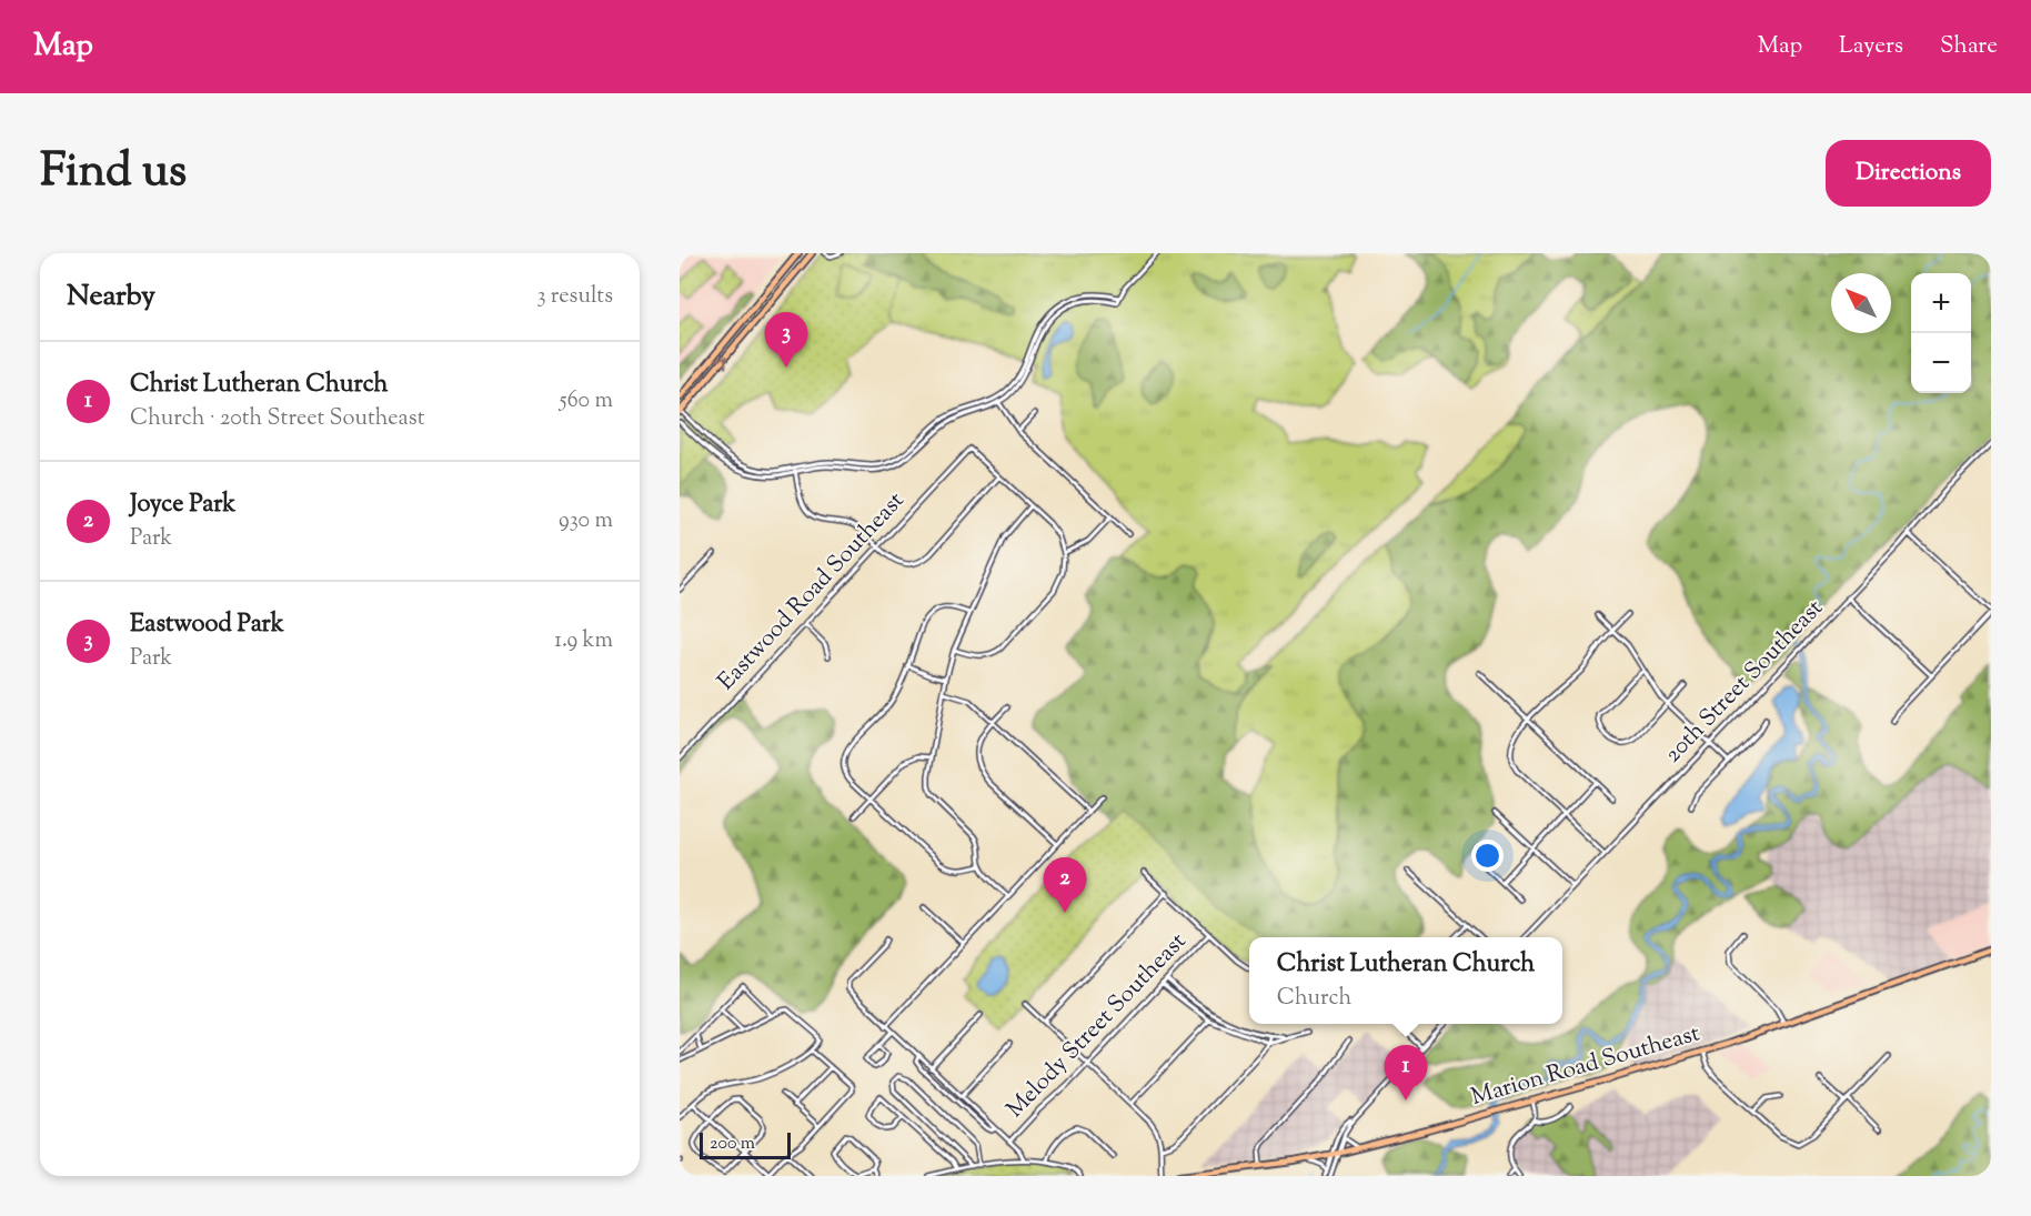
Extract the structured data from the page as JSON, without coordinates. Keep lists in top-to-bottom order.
{
  "streets": {
    "main road": ["Marion Road Southeast"],
    "street": ["Eastwood Road Southeast", "20th Street Southeast", "Melody Street Southeast"]
  },
  "scale_bar": "200 m",
  "north": "top left",
  "page": {
    "header": "Map",
    "nav": ["Map", "Layers", "Share"],
    "title": "Find us",
    "buttons": "Directions",
    "heading": ["Nearby", "3 results"],
    "map_buttons": ["+", "−"],
    "pins": ["3", "2", "1"],
    "list": [
      {
        "mark": "1",
        "name": "Christ Lutheran Church",
        "note": "Church · 20th Street Southeast",
        "value": "560 m"
      },
      {
        "mark": "2",
        "name": "Joyce Park",
        "note": "Park",
        "value": "930 m"
      },
      {
        "mark": "3",
        "name": "Eastwood Park",
        "note": "Park",
        "value": "1.9 km"
      }
    ],
    "popup": ["Christ Lutheran Church", "Church"],
    "scale": "200 m"
  }
}
